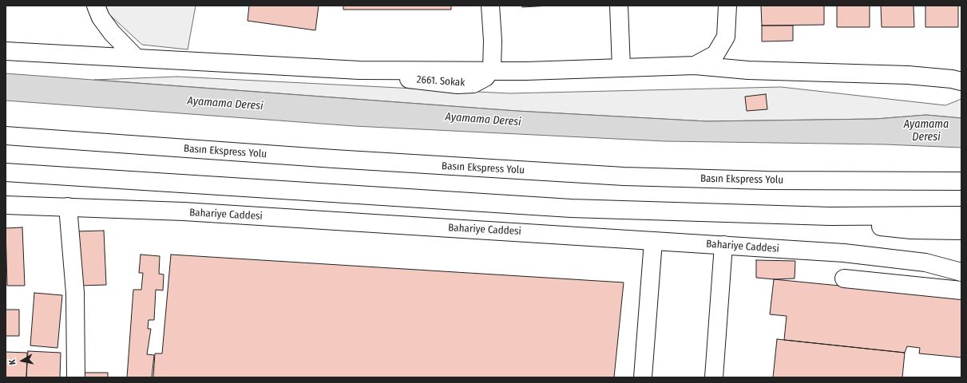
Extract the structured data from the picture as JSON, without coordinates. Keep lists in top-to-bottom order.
{
  "streets": {
    "main road": ["Basın Ekspress Yolu", "Bahariye Caddesi"]
  },
  "water": ["Ayamama Deresi"],
  "north": "left"
}
